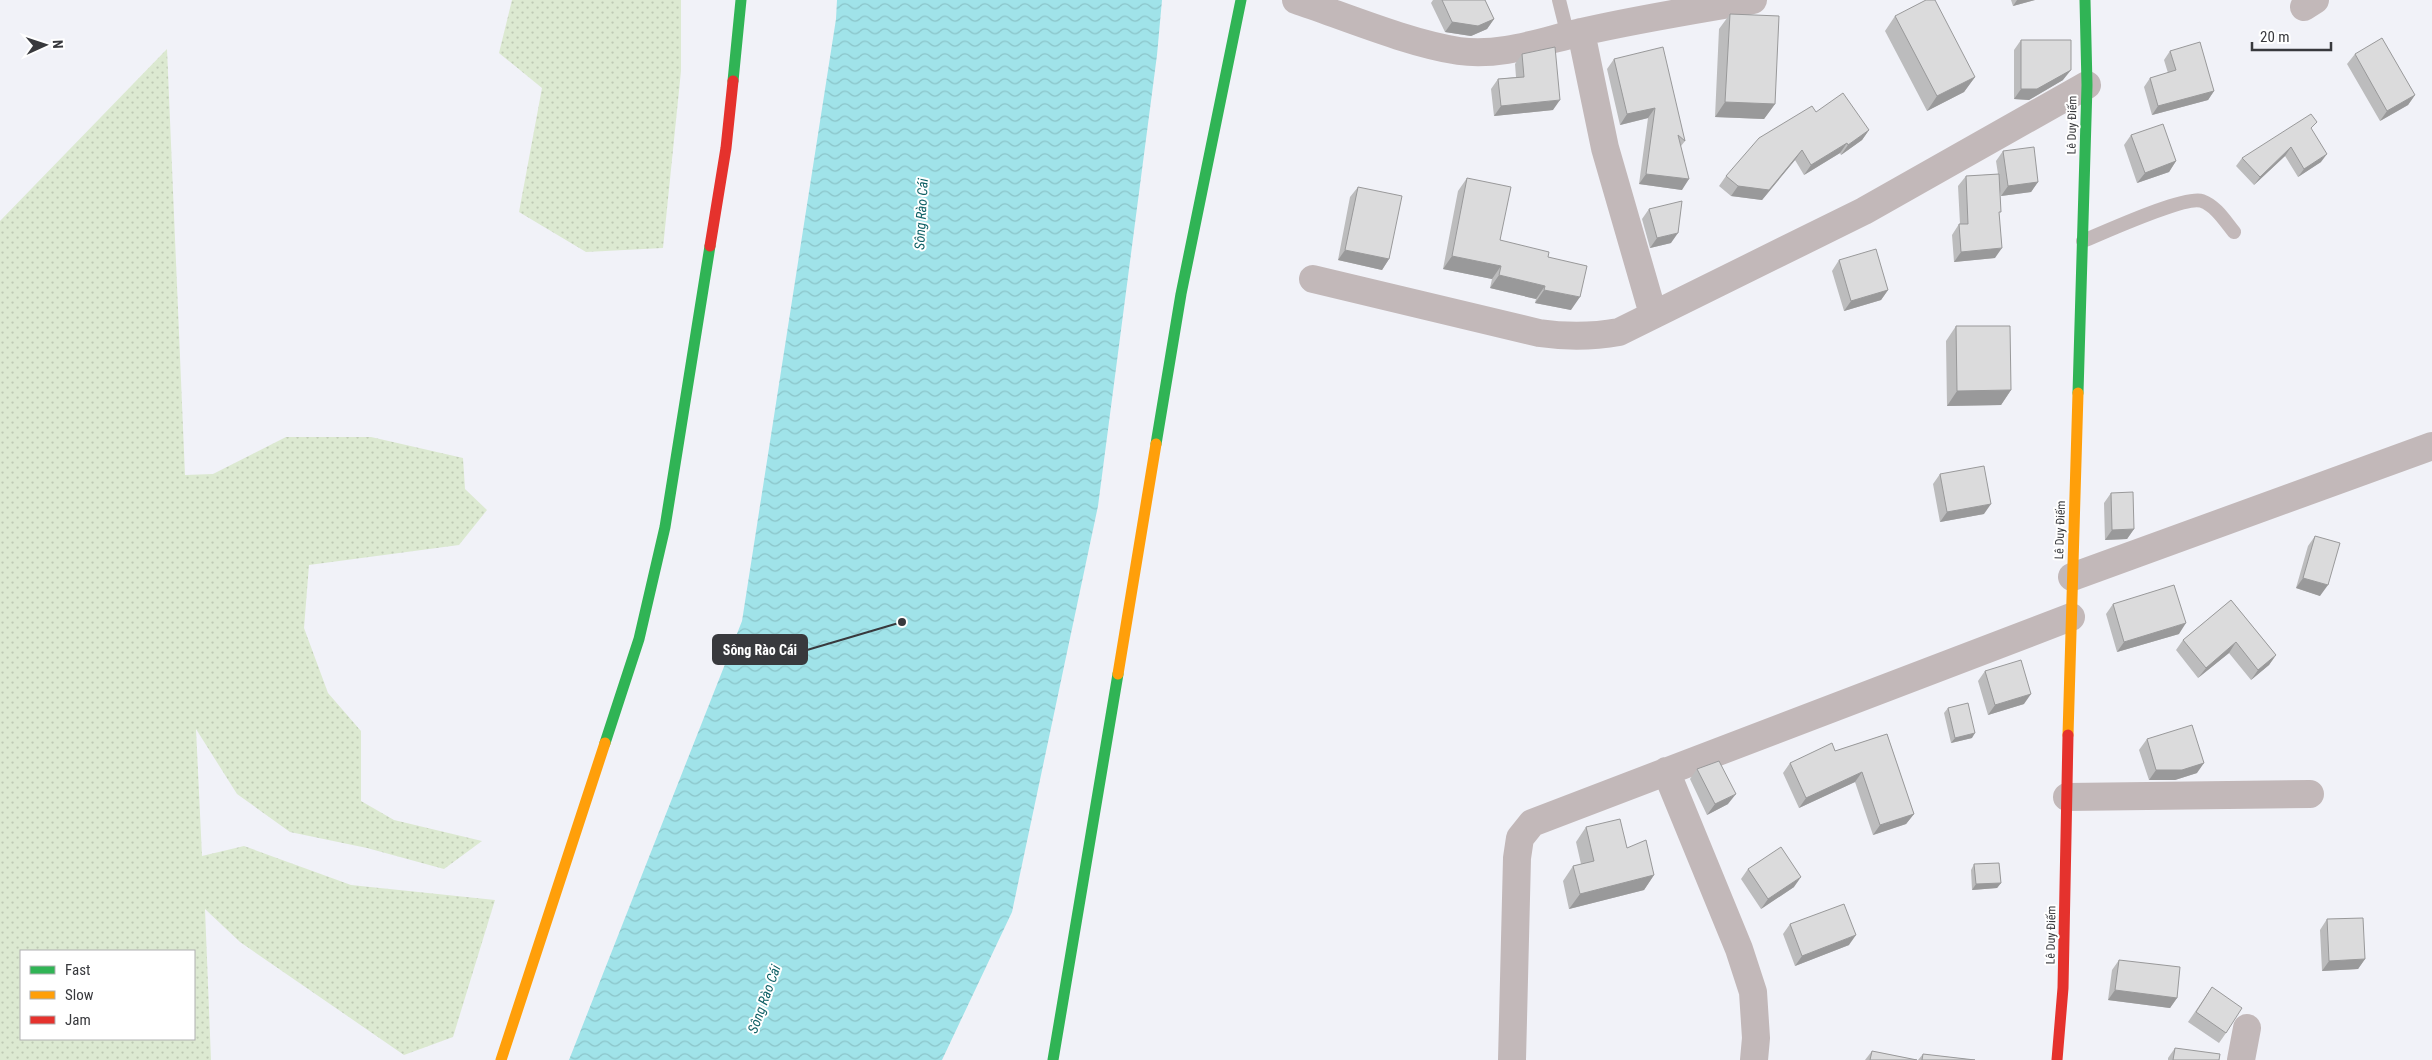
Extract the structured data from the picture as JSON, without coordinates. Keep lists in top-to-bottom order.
{
  "streets": {
    "street": ["Lê Duy Điếm"]
  },
  "water": ["Sông Rào Cái"],
  "places": ["Sông Rào Cái"],
  "legend": ["Fast", "Slow", "Jam"],
  "scale_bar": "20 m",
  "north": "right"
}
